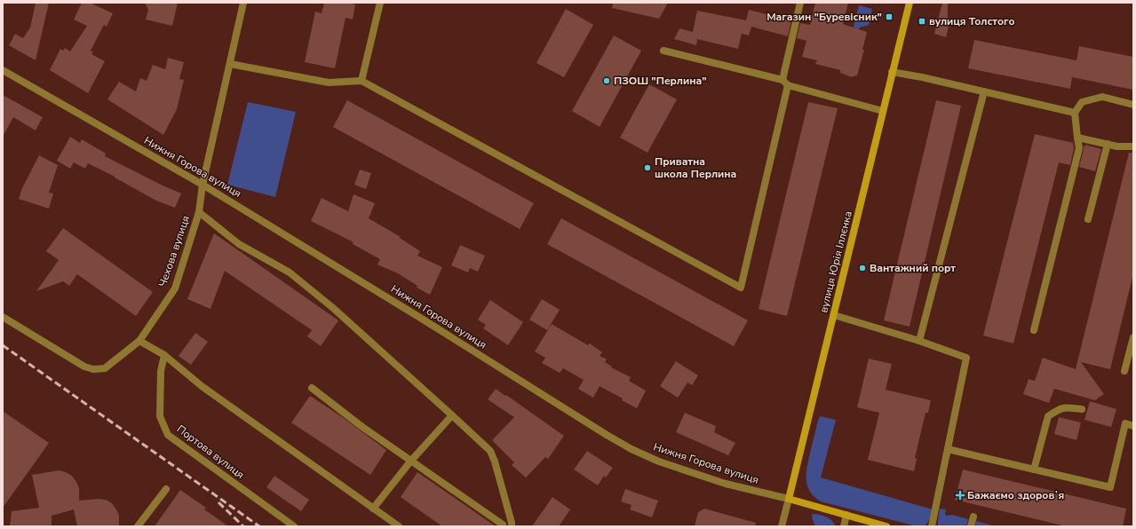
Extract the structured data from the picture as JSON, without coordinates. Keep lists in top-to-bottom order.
{
  "streets": {
    "street": [
      "Нижня Горова вулиця",
      "Чехова вулиця",
      "вулиця Юрія Іллєнка",
      "Портова вулиця"
    ]
  },
  "crossings": [
    ["Нижня Горова вулиця", "Чехова вулиця"],
    ["Нижня Горова вулиця", "вулиця Юрія Іллєнка"]
  ],
  "places": {
    "transit": ["Магазин \"Буревісник\"", "вулиця Толстого"],
    "other": ["ПЗОШ \"Перлина\"", "Приватна школа Перлина", "Вантажний порт"],
    "health": ["Бажаємо здоровʼя"]
  }
}
